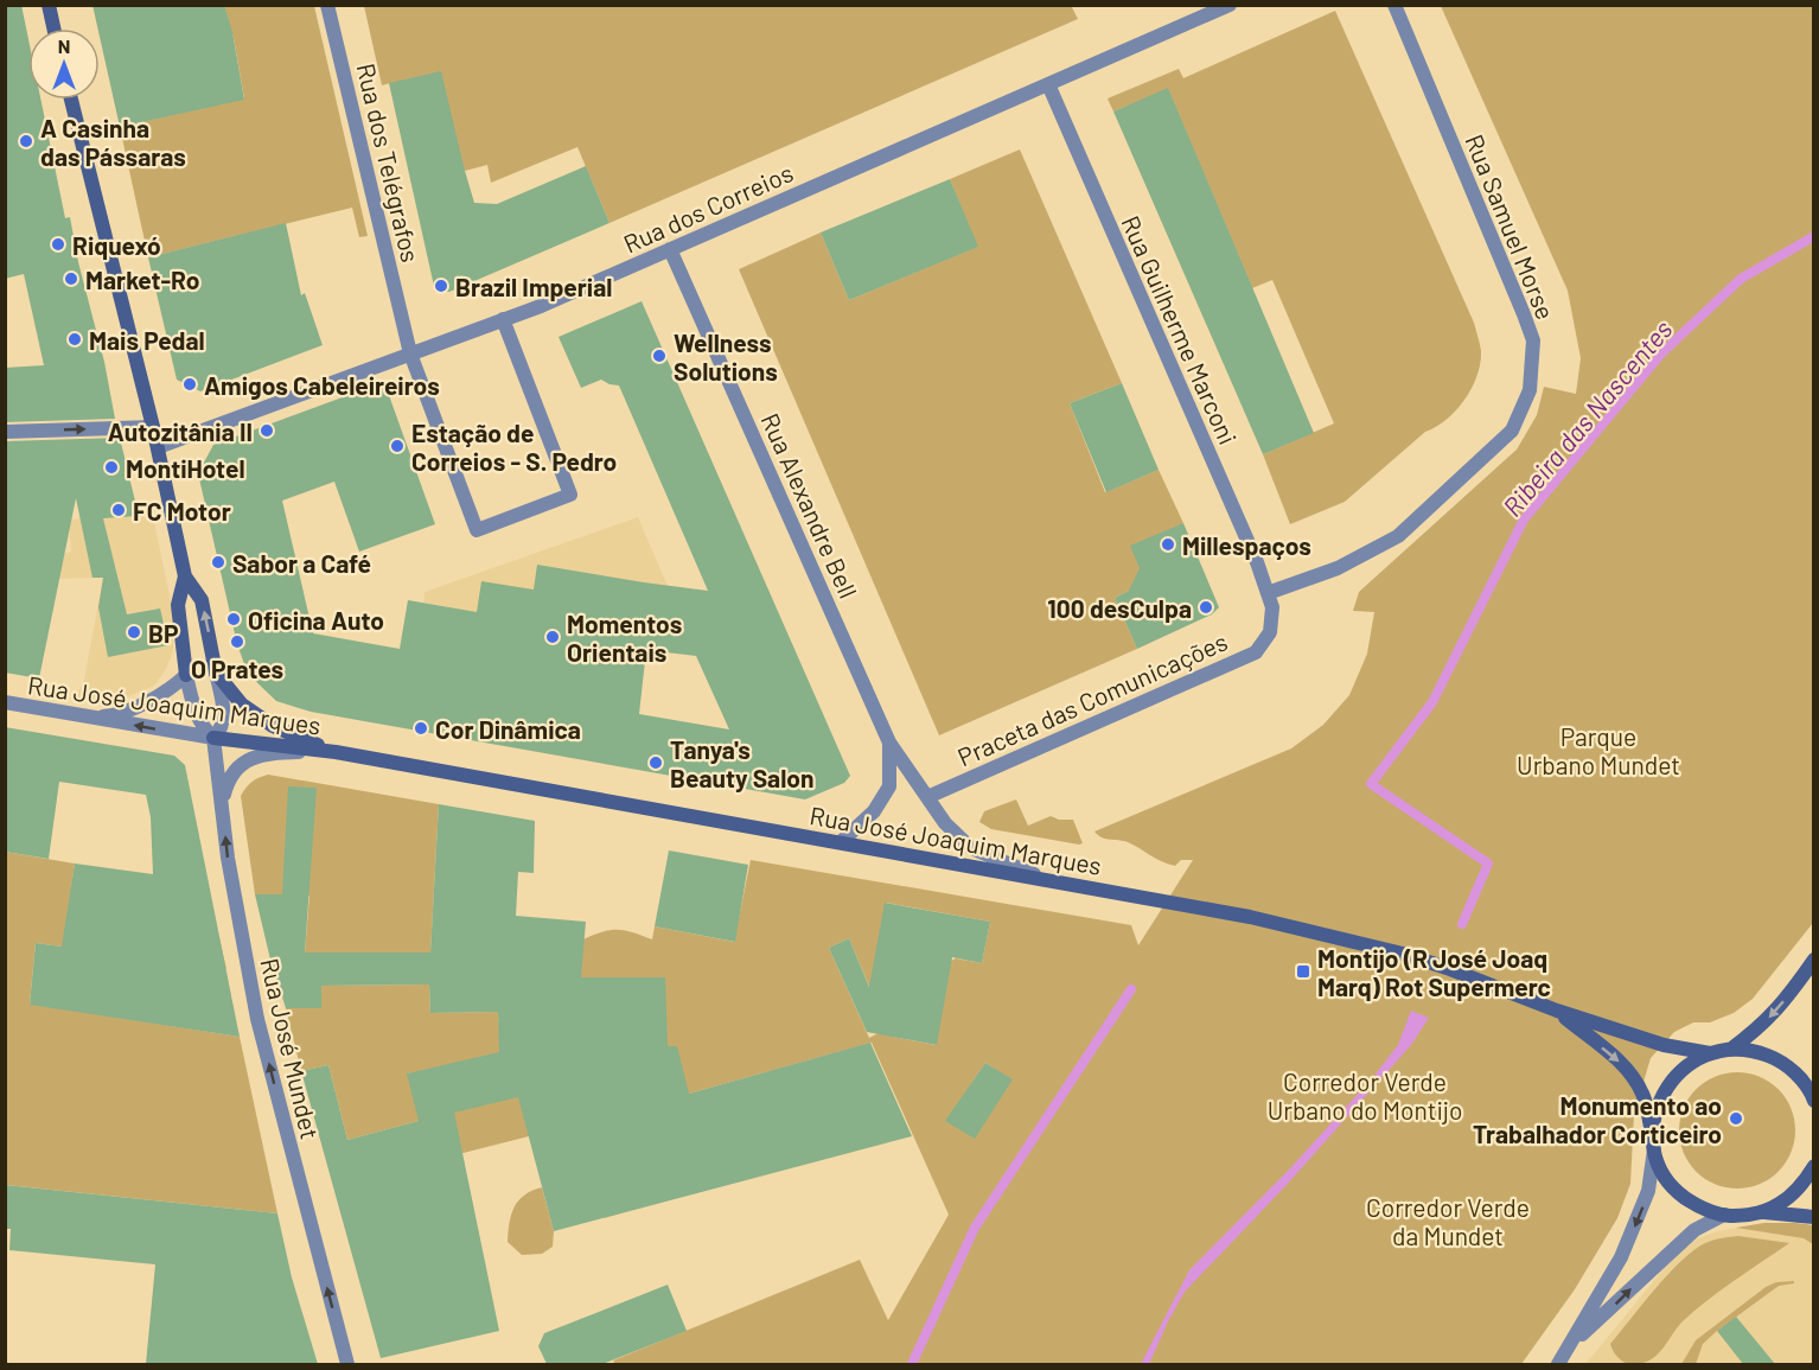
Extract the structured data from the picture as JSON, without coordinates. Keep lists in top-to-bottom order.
{
  "streets": {
    "main road": ["Rua José Joaquim Marques"],
    "street": [
      "Rua dos Telégrafos",
      "Rua dos Correios",
      "Rua Samuel Morse",
      "Rua Guilherme Marconi",
      "Rua Alexandre Bell",
      "Praceta das Comunicações",
      "Rua José Mundet"
    ]
  },
  "crossings": [
    ["Rua dos Telégrafos", "Rua dos Correios"],
    ["Rua dos Correios", "Rua Guilherme Marconi"],
    ["Rua dos Correios", "Rua Alexandre Bell"],
    ["Rua Samuel Morse", "Rua Guilherme Marconi"],
    ["Rua Samuel Morse", "Praceta das Comunicações"],
    ["Rua Guilherme Marconi", "Praceta das Comunicações"],
    ["Rua Alexandre Bell", "Praceta das Comunicações"],
    ["Rua Alexandre Bell", "Rua José Joaquim Marques"],
    ["Rua José Joaquim Marques", "Rua José Mundet"]
  ],
  "one_way": ["Rua José Mundet"],
  "water": ["Ribeira das Nascentes"],
  "parks": ["Parque Urbano Mundet", "Corredor Verde Urbano do Montijo", "Corredor Verde da Mundet"],
  "places": {
    "other": [
      "A Casinha das Pássaras",
      "Riquexó",
      "Market-Ro",
      "Brazil Imperial",
      "Mais Pedal",
      "Wellness Solutions",
      "Amigos Cabeleireiros",
      "Autozitânia II",
      "Estação de Correios - S. Pedro",
      "MontiHotel",
      "FC Motor",
      "Millespaços",
      "Sabor a Café",
      "100 desCulpa",
      "Oficina Auto",
      "BP",
      "Momentos Orientais",
      "O Prates",
      "Cor Dinâmica",
      "Tanya's Beauty Salon",
      "Monumento ao Trabalhador Corticeiro"
    ],
    "transit": ["Montijo (R José Joaq Marq) Rot Supermerc"]
  },
  "north": "top"
}
